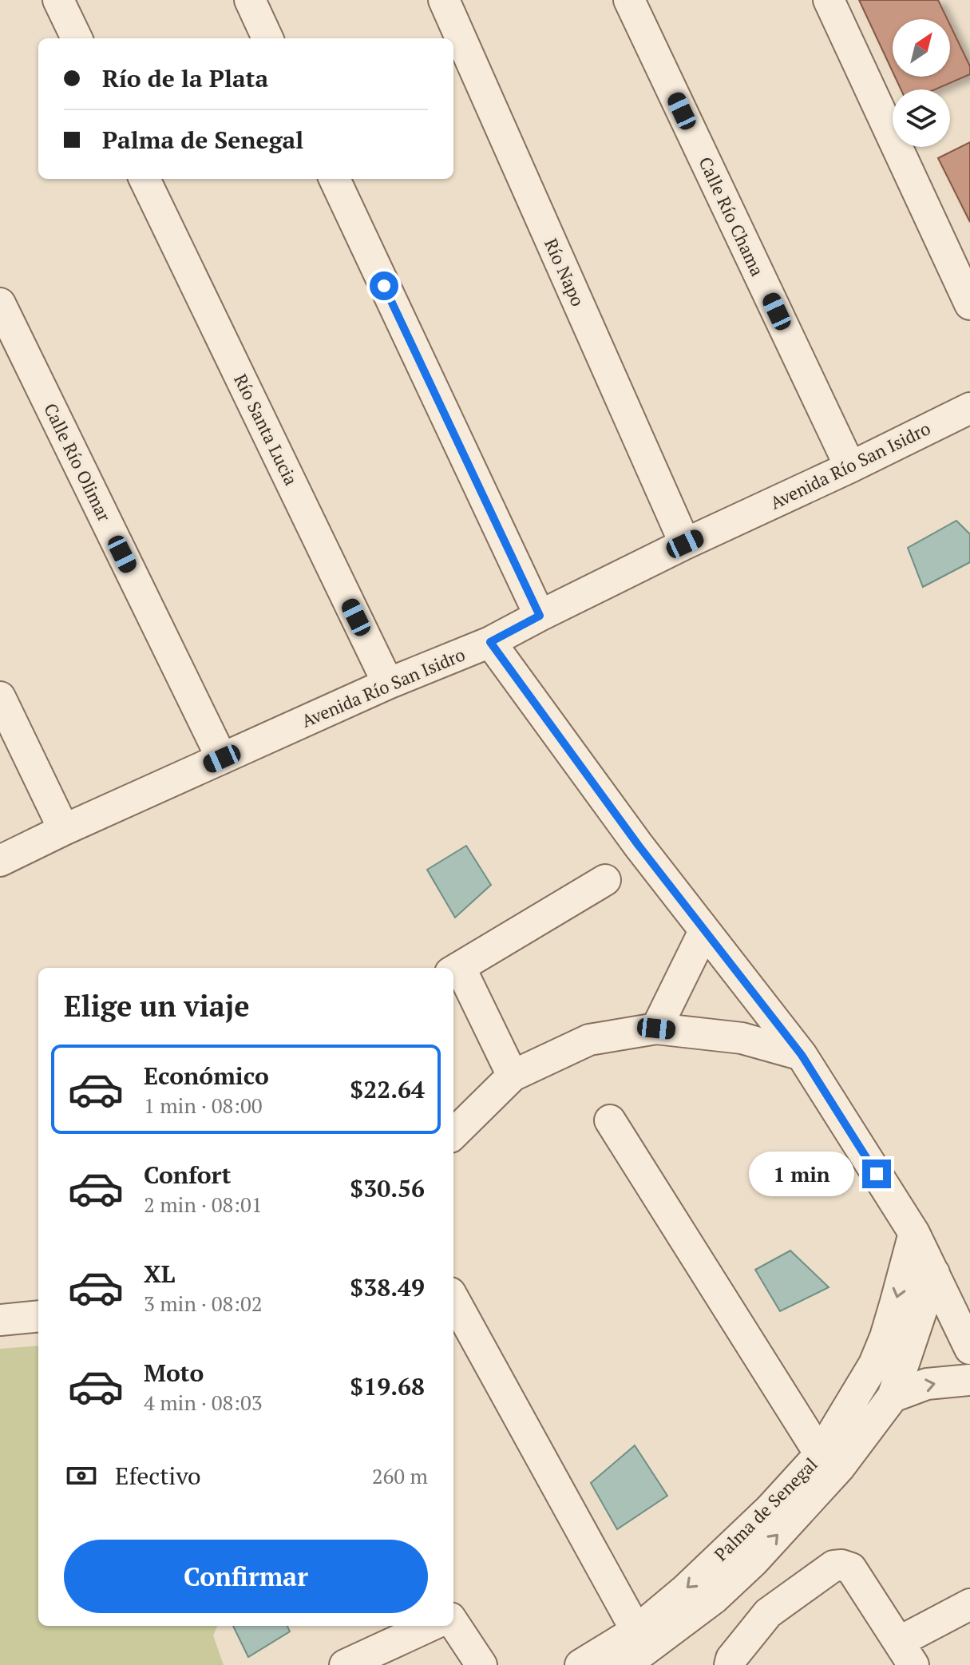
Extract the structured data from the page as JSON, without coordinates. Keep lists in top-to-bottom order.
{
  "streets": {
    "street": [
      "Calle Río Chama",
      "Río Napo",
      "Río Santa Lucia",
      "Calle Río Olimar",
      "Avenida Río San Isidro",
      "Palma de Senegal"
    ]
  },
  "crossings": [
    ["Calle Río Chama", "Avenida Río San Isidro"],
    ["Río Napo", "Avenida Río San Isidro"],
    ["Río Santa Lucia", "Avenida Río San Isidro"],
    ["Calle Río Olimar", "Avenida Río San Isidro"]
  ],
  "north": "top right",
  "page": {
    "banner": ["Río de la Plata", "Palma de Senegal"],
    "heading": "Elige un viaje",
    "list": [
      {
        "name": "Económico",
        "note": "1 min · 08:00",
        "value": "$22.64"
      },
      {
        "name": "Confort",
        "note": "2 min · 08:01",
        "value": "$30.56"
      },
      {
        "name": "XL",
        "note": "3 min · 08:02",
        "value": "$38.49"
      },
      {
        "name": "Moto",
        "note": "4 min · 08:03",
        "value": "$19.68"
      }
    ],
    "bubble": "1 min",
    "pay": ["Efectivo", "260 m"],
    "buttons": "Confirmar"
  }
}
